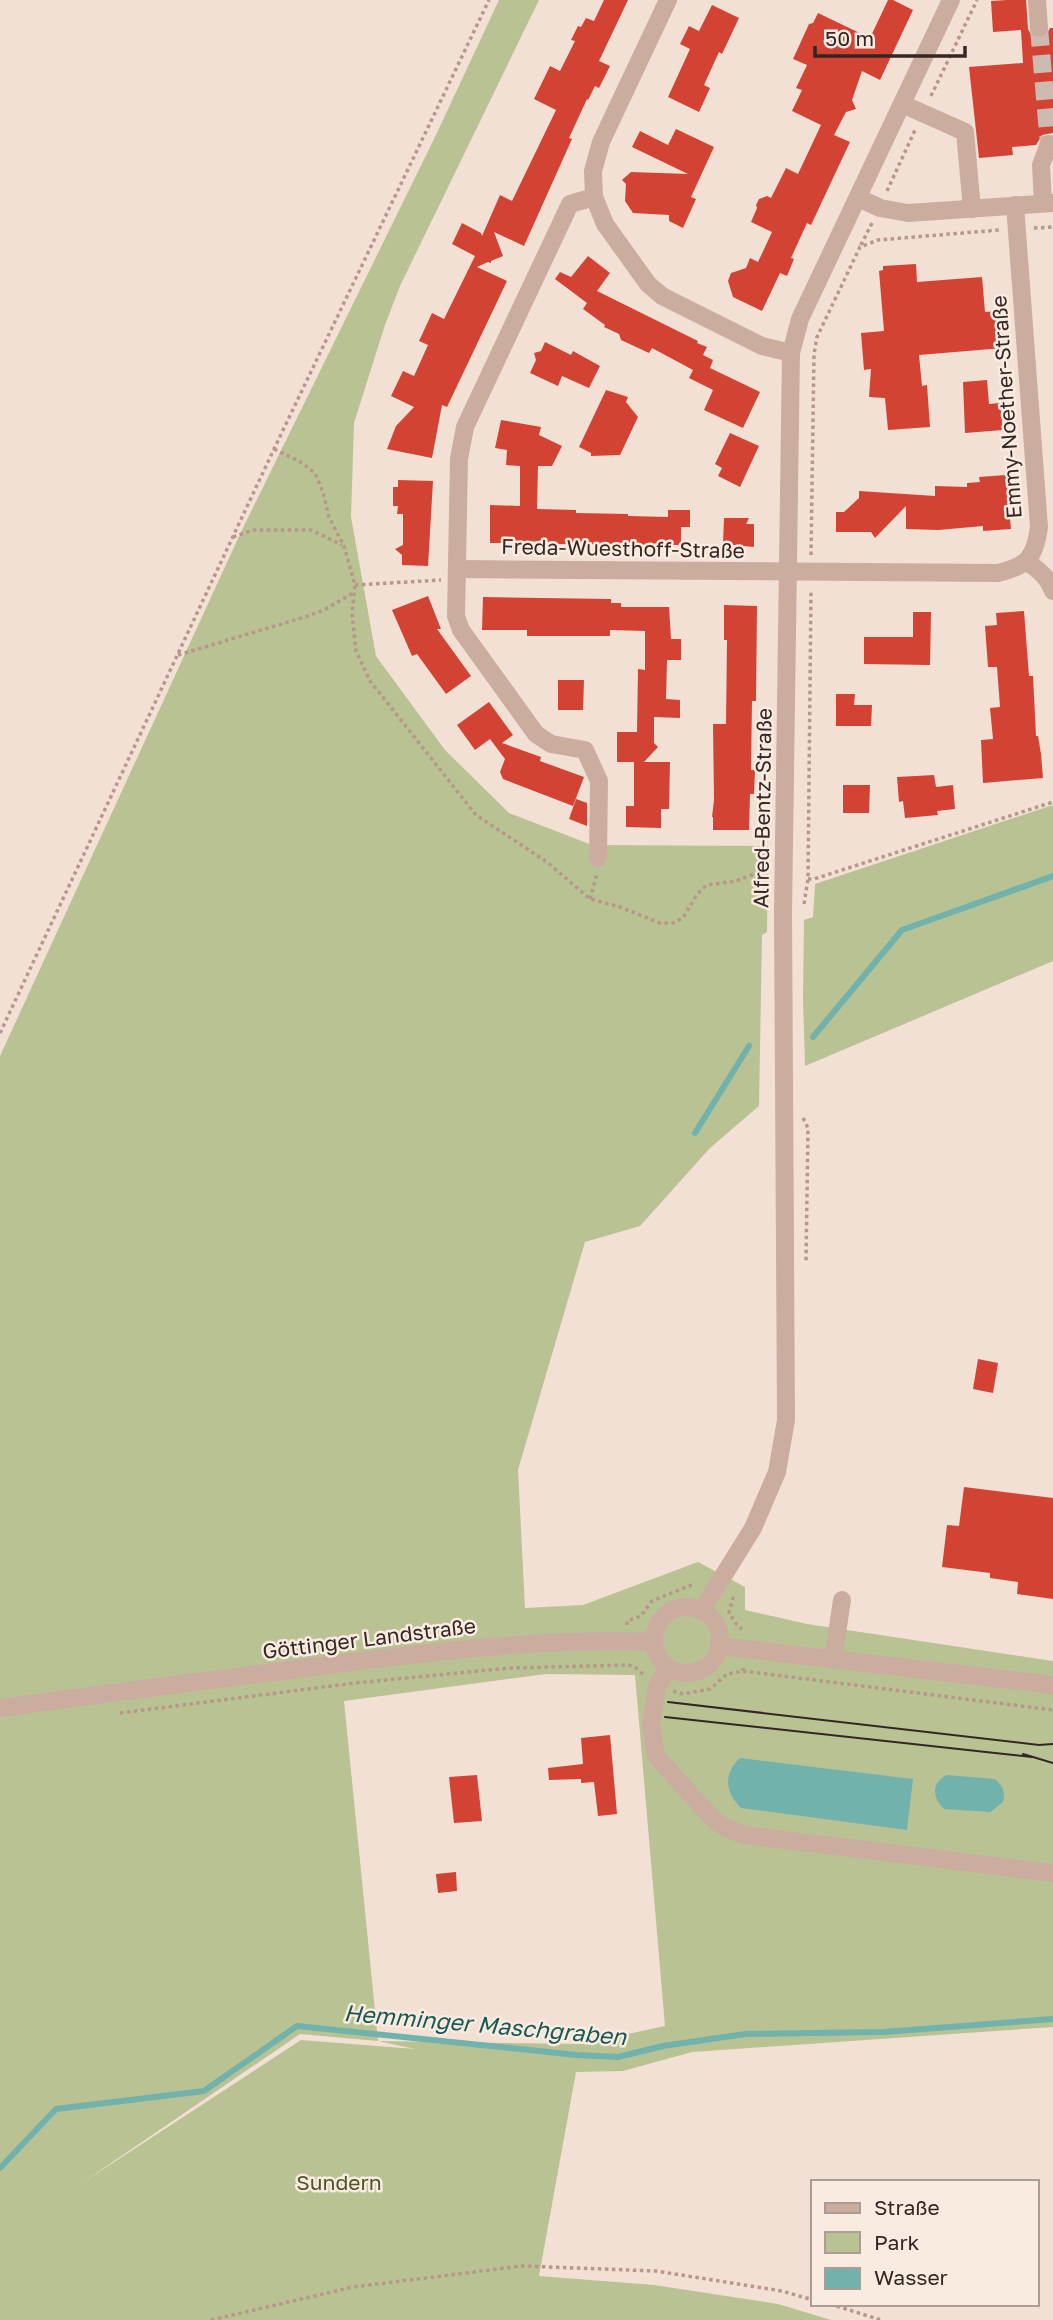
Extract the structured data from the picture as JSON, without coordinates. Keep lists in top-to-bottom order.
{
  "streets": {
    "street": [
      "Emmy-Noether-Straße",
      "Freda-Wuesthoff-Straße",
      "Alfred-Bentz-Straße",
      "Göttinger Landstraße"
    ]
  },
  "crossings": [
    ["Emmy-Noether-Straße", "Freda-Wuesthoff-Straße"],
    ["Freda-Wuesthoff-Straße", "Alfred-Bentz-Straße"],
    ["Alfred-Bentz-Straße", "Göttinger Landstraße"]
  ],
  "water": ["Hemminger Maschgraben"],
  "parks": ["Sundern"],
  "legend": ["Straße", "Park", "Wasser"],
  "scale_bar": "50 m"
}
